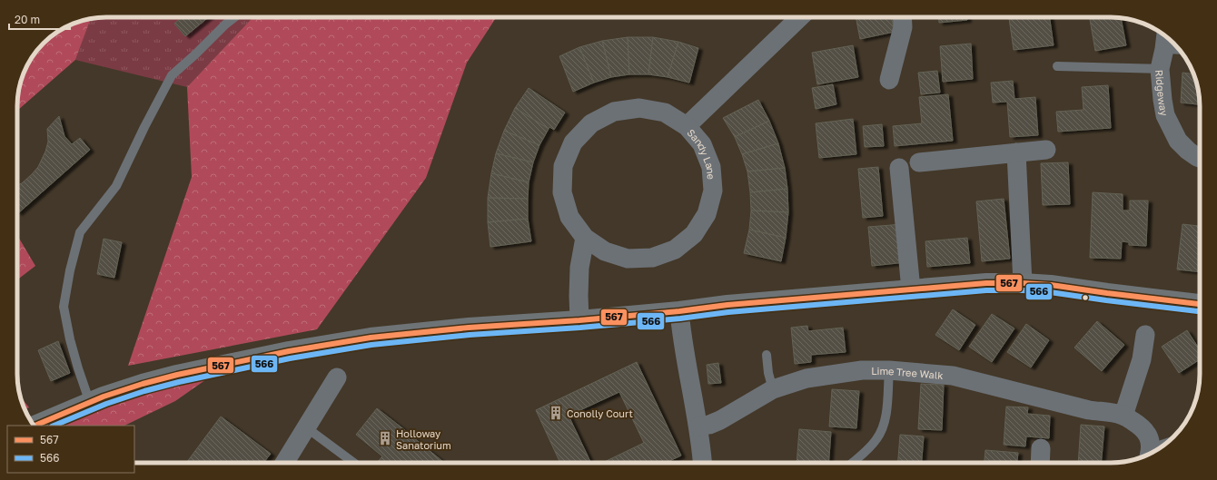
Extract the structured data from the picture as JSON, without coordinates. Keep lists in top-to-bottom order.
{
  "streets": {
    "street": ["Ridgeway", "Sandy Lane", "Lime Tree Walk"]
  },
  "places": {
    "building": ["Conolly Court", "Holloway Sanatorium"]
  },
  "lines": ["transit line 567", "transit line 566"],
  "legend": ["567", "566"],
  "scale_bar": "20 m"
}
